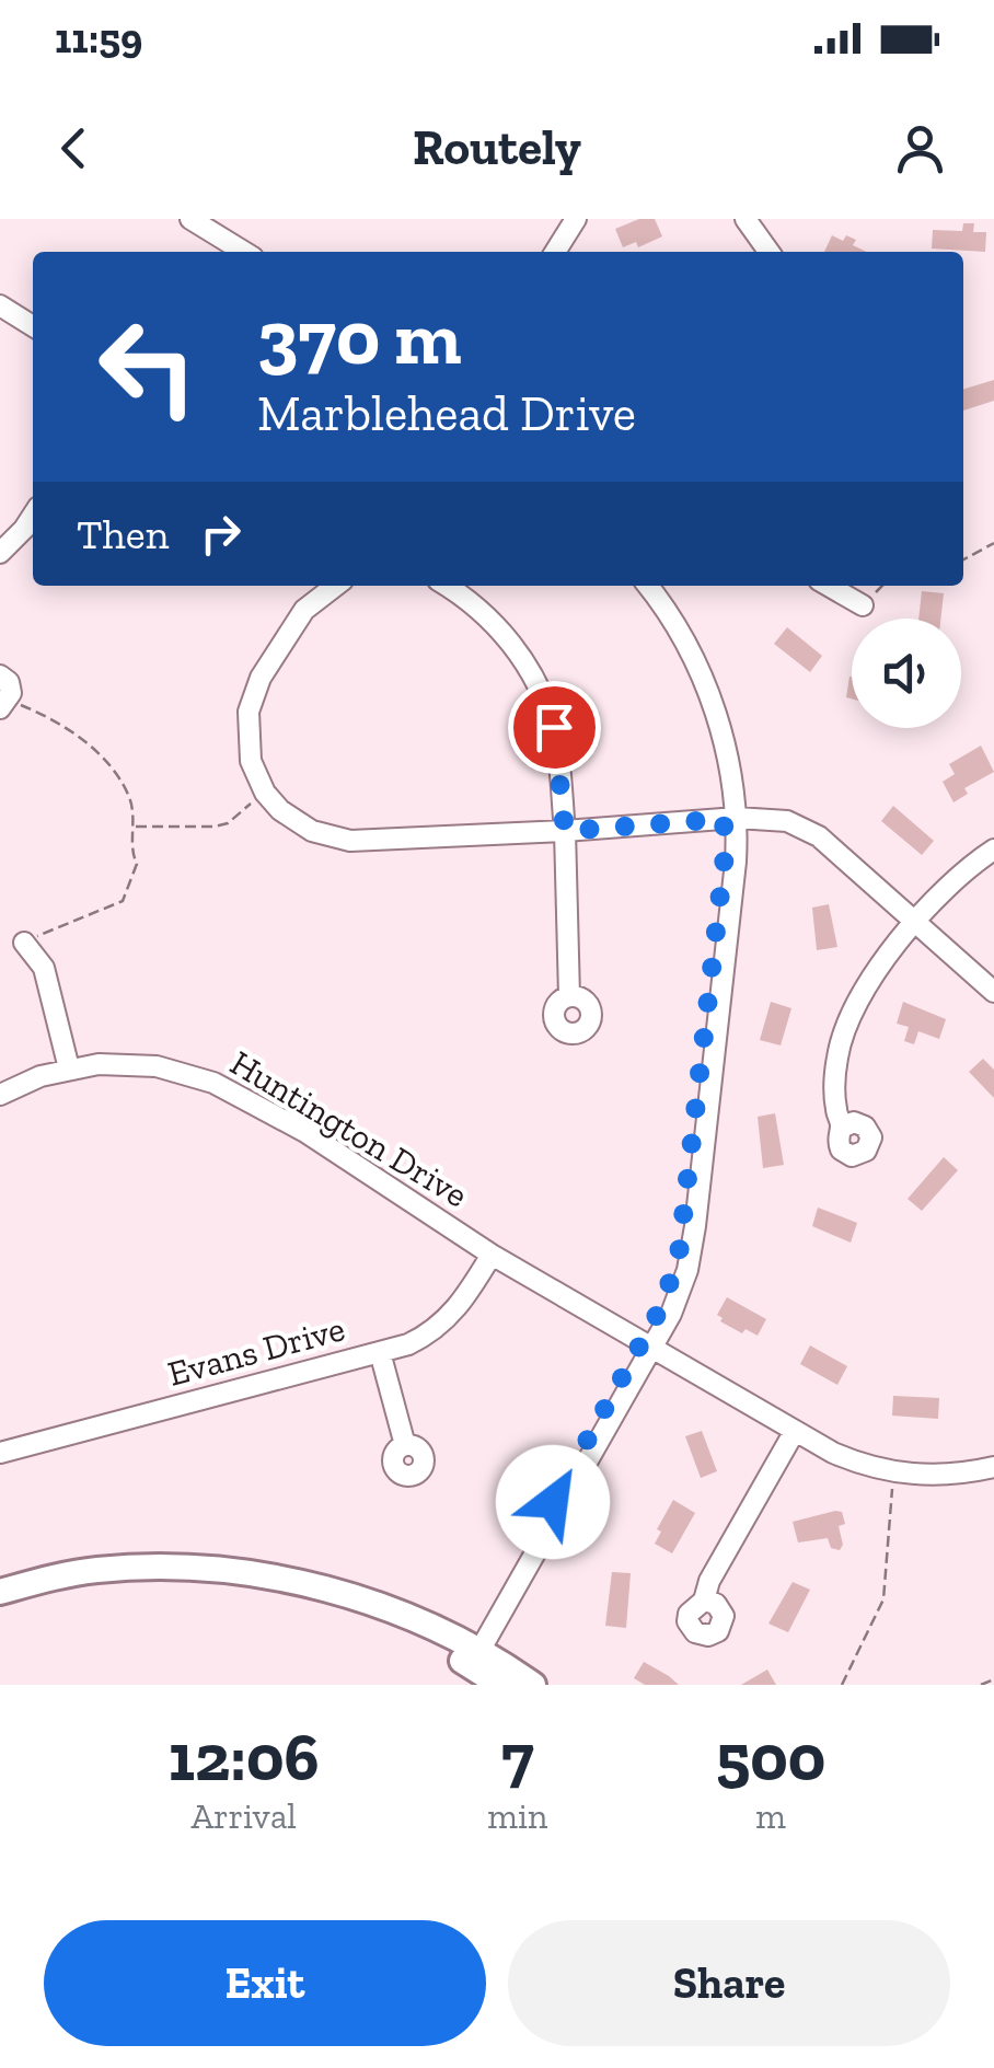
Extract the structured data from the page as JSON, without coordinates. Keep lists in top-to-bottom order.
{
  "streets": {
    "street": ["Huntington Drive", "Evans Drive"]
  },
  "crossings": [
    ["Huntington Drive", "Evans Drive"]
  ],
  "page": {
    "status": "11:59",
    "header": "Routely",
    "turn": ["370 m", "Marblehead Drive"],
    "then": "Then",
    "eta": [
      "12:06",
      "Arrival",
      "7",
      "min",
      "500",
      "m"
    ],
    "buttons": ["Exit", "Share"]
  }
}
